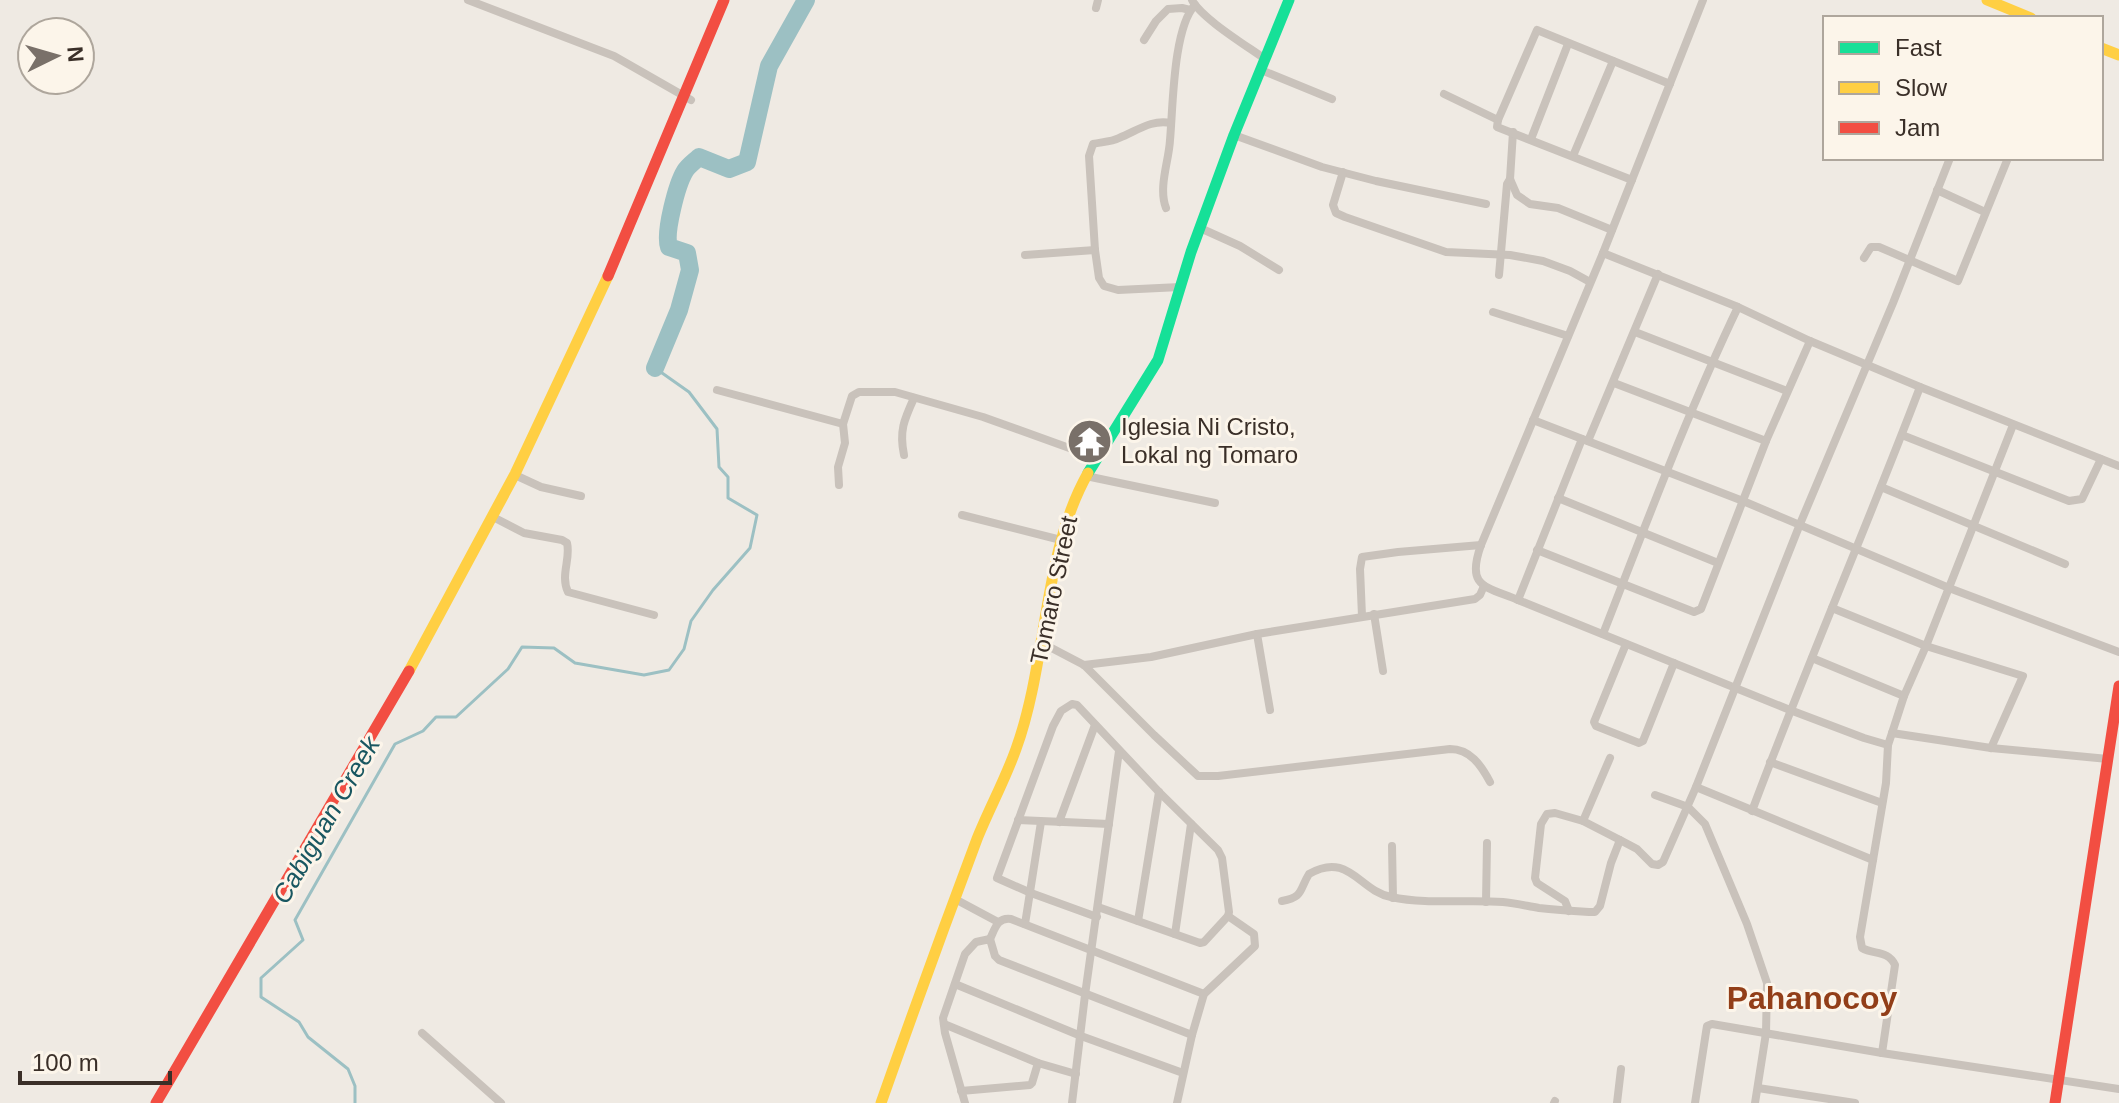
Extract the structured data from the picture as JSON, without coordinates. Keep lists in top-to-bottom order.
{
  "streets": {
    "main road": ["Tomaro Street"]
  },
  "districts": ["Pahanocoy"],
  "water": ["Cabiguan Creek"],
  "places": {
    "temple": ["Iglesia Ni Cristo, Lokal ng Tomaro"]
  },
  "legend": ["Fast", "Slow", "Jam"],
  "scale_bar": "100 m",
  "north": "right"
}
